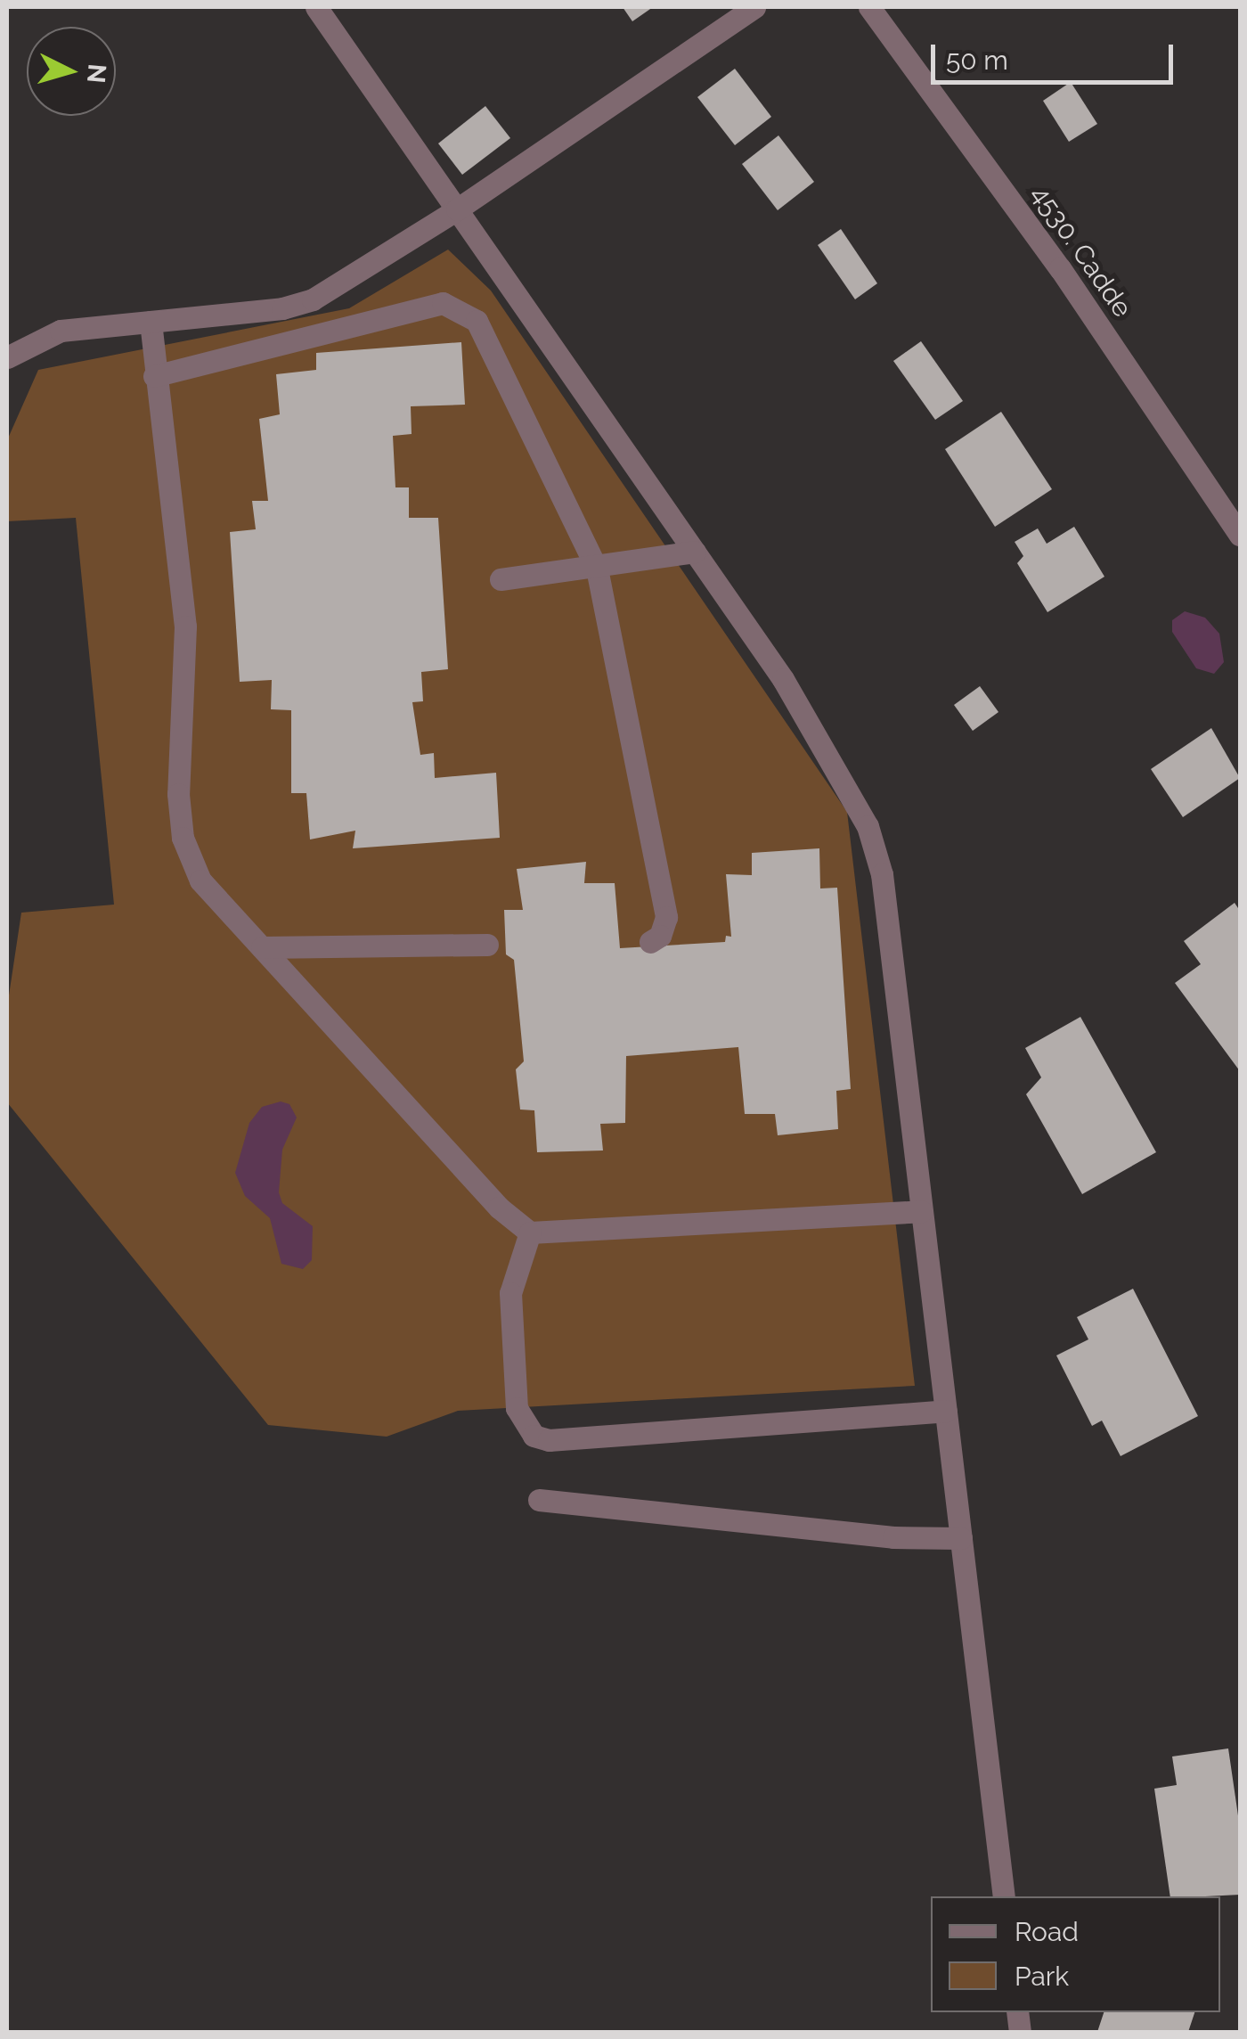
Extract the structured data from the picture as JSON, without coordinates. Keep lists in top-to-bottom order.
{
  "streets": {
    "street": ["4530. Cadde"]
  },
  "legend": ["Road", "Park"],
  "scale_bar": "50 m",
  "north": "right"
}
